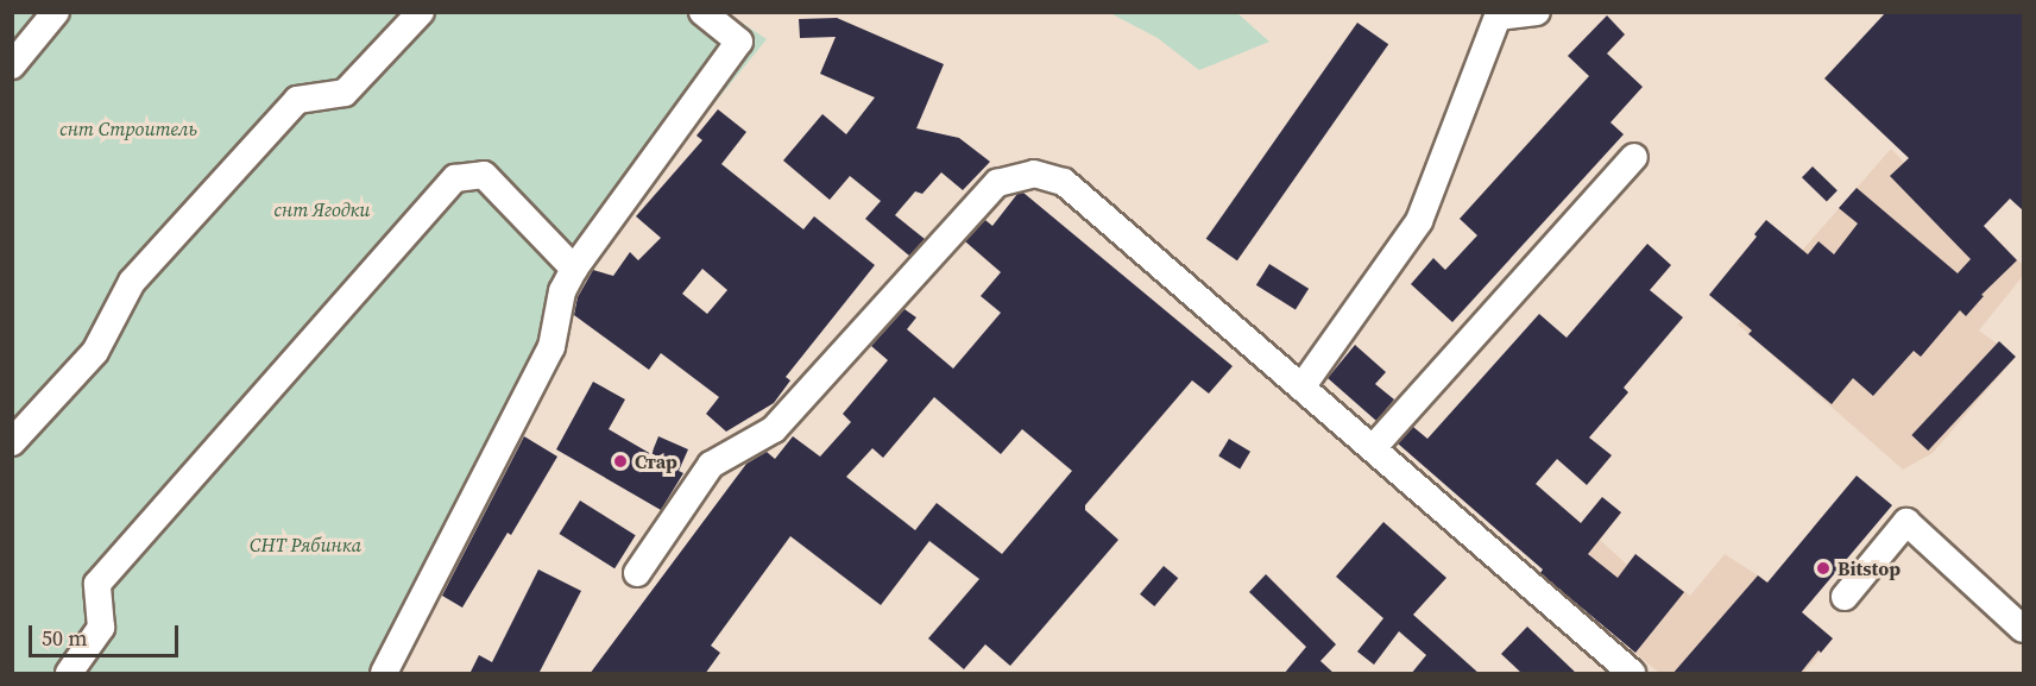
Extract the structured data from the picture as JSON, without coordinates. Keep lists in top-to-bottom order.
{
  "parks": ["снт Строитель", "снт Ягодки", "СНТ Рябинка"],
  "places": ["Стар", "Bitstop"],
  "scale_bar": "50 m"
}
